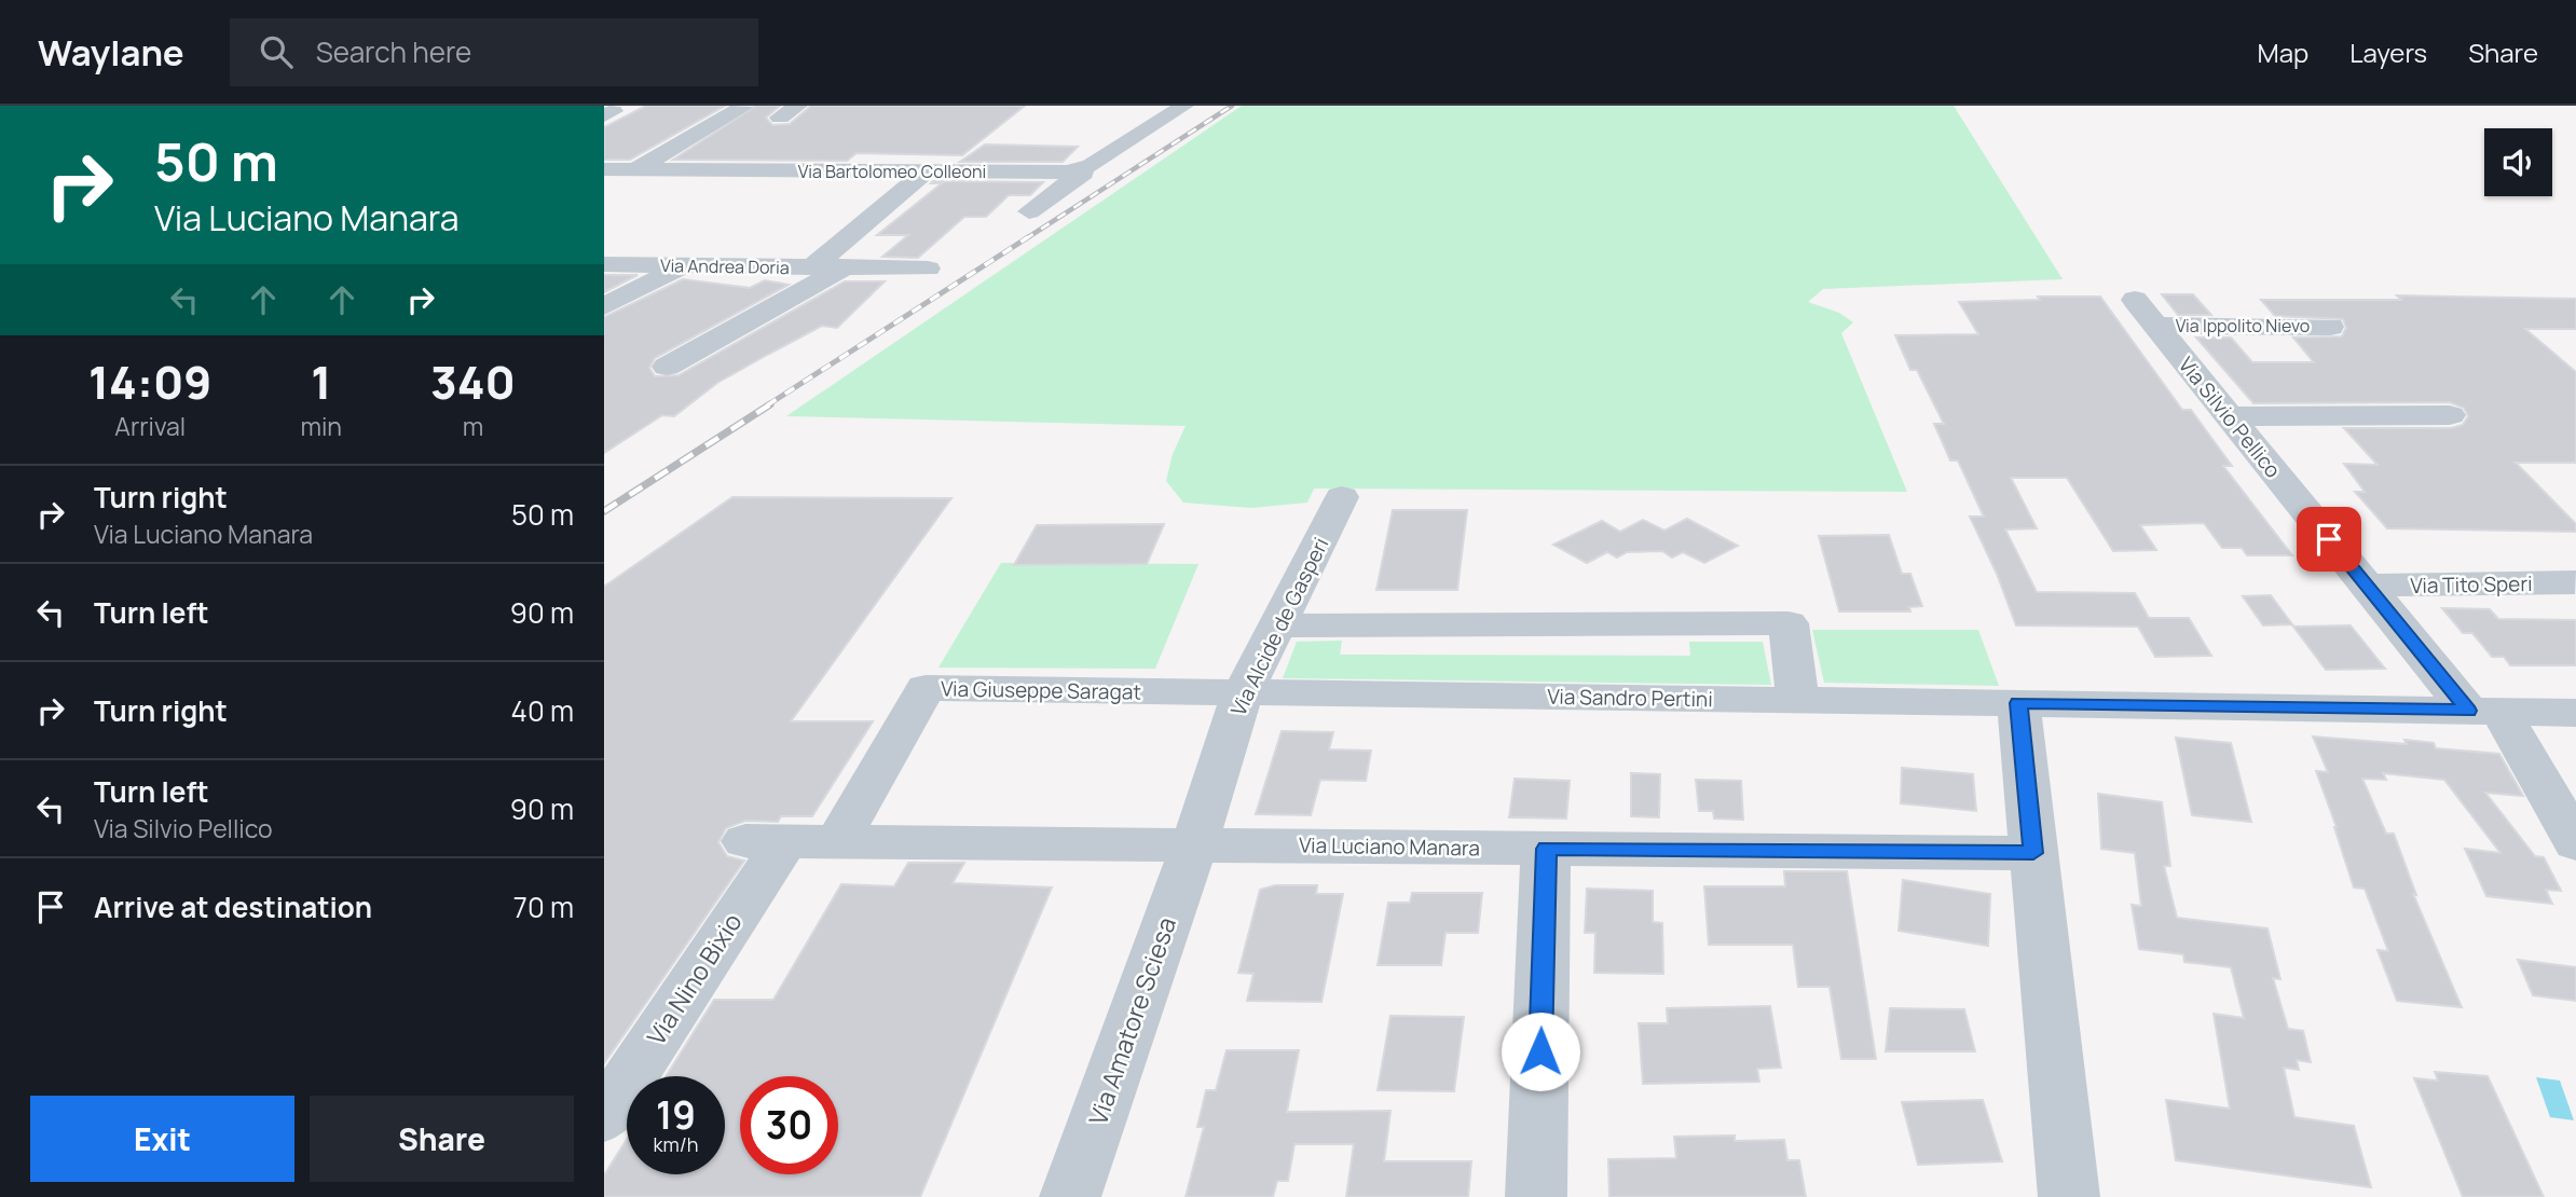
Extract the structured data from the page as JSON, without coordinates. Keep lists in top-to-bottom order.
{
  "streets": {
    "street": [
      "Via Bartolomeo Colleoni",
      "Via Andrea Doria",
      "Via Ippolito Nievo",
      "Via Silvio Pellico",
      "Via Tito Speri",
      "Via Alcide de Gasperi",
      "Via Giuseppe Saragat",
      "Via Sandro Pertini",
      "Via Luciano Manara",
      "Via Nino Bixio",
      "Via Amatore Sciesa"
    ]
  },
  "crossings": [
    ["Via Ippolito Nievo", "Via Silvio Pellico"],
    ["Via Silvio Pellico", "Via Tito Speri"],
    ["Via Silvio Pellico", "Via Sandro Pertini"],
    ["Via Alcide de Gasperi", "Via Giuseppe Saragat"],
    ["Via Alcide de Gasperi", "Via Sandro Pertini"],
    ["Via Alcide de Gasperi", "Via Luciano Manara"],
    ["Via Alcide de Gasperi", "Via Amatore Sciesa"],
    ["Via Giuseppe Saragat", "Via Sandro Pertini"],
    ["Via Giuseppe Saragat", "Via Luciano Manara"],
    ["Via Giuseppe Saragat", "Via Nino Bixio"],
    ["Via Luciano Manara", "Via Nino Bixio"],
    ["Via Luciano Manara", "Via Amatore Sciesa"]
  ],
  "page": {
    "header": "Waylane",
    "search": "Search here",
    "nav": ["Map", "Layers", "Share"],
    "turn": ["50 m", "Via Luciano Manara"],
    "eta": [
      "14:09",
      "Arrival",
      "1",
      "min",
      "340",
      "m"
    ],
    "list": [
      {
        "name": "Turn right",
        "note": "Via Luciano Manara",
        "value": "50 m"
      },
      {
        "name": "Turn left",
        "value": "90 m"
      },
      {
        "name": "Turn right",
        "value": "40 m"
      },
      {
        "name": "Turn left",
        "note": "Via Silvio Pellico",
        "value": "90 m"
      },
      {
        "name": "Arrive at destination",
        "value": "70 m"
      }
    ],
    "speed": "19 km/h",
    "limit": "30",
    "buttons": ["Exit", "Share"]
  }
}
